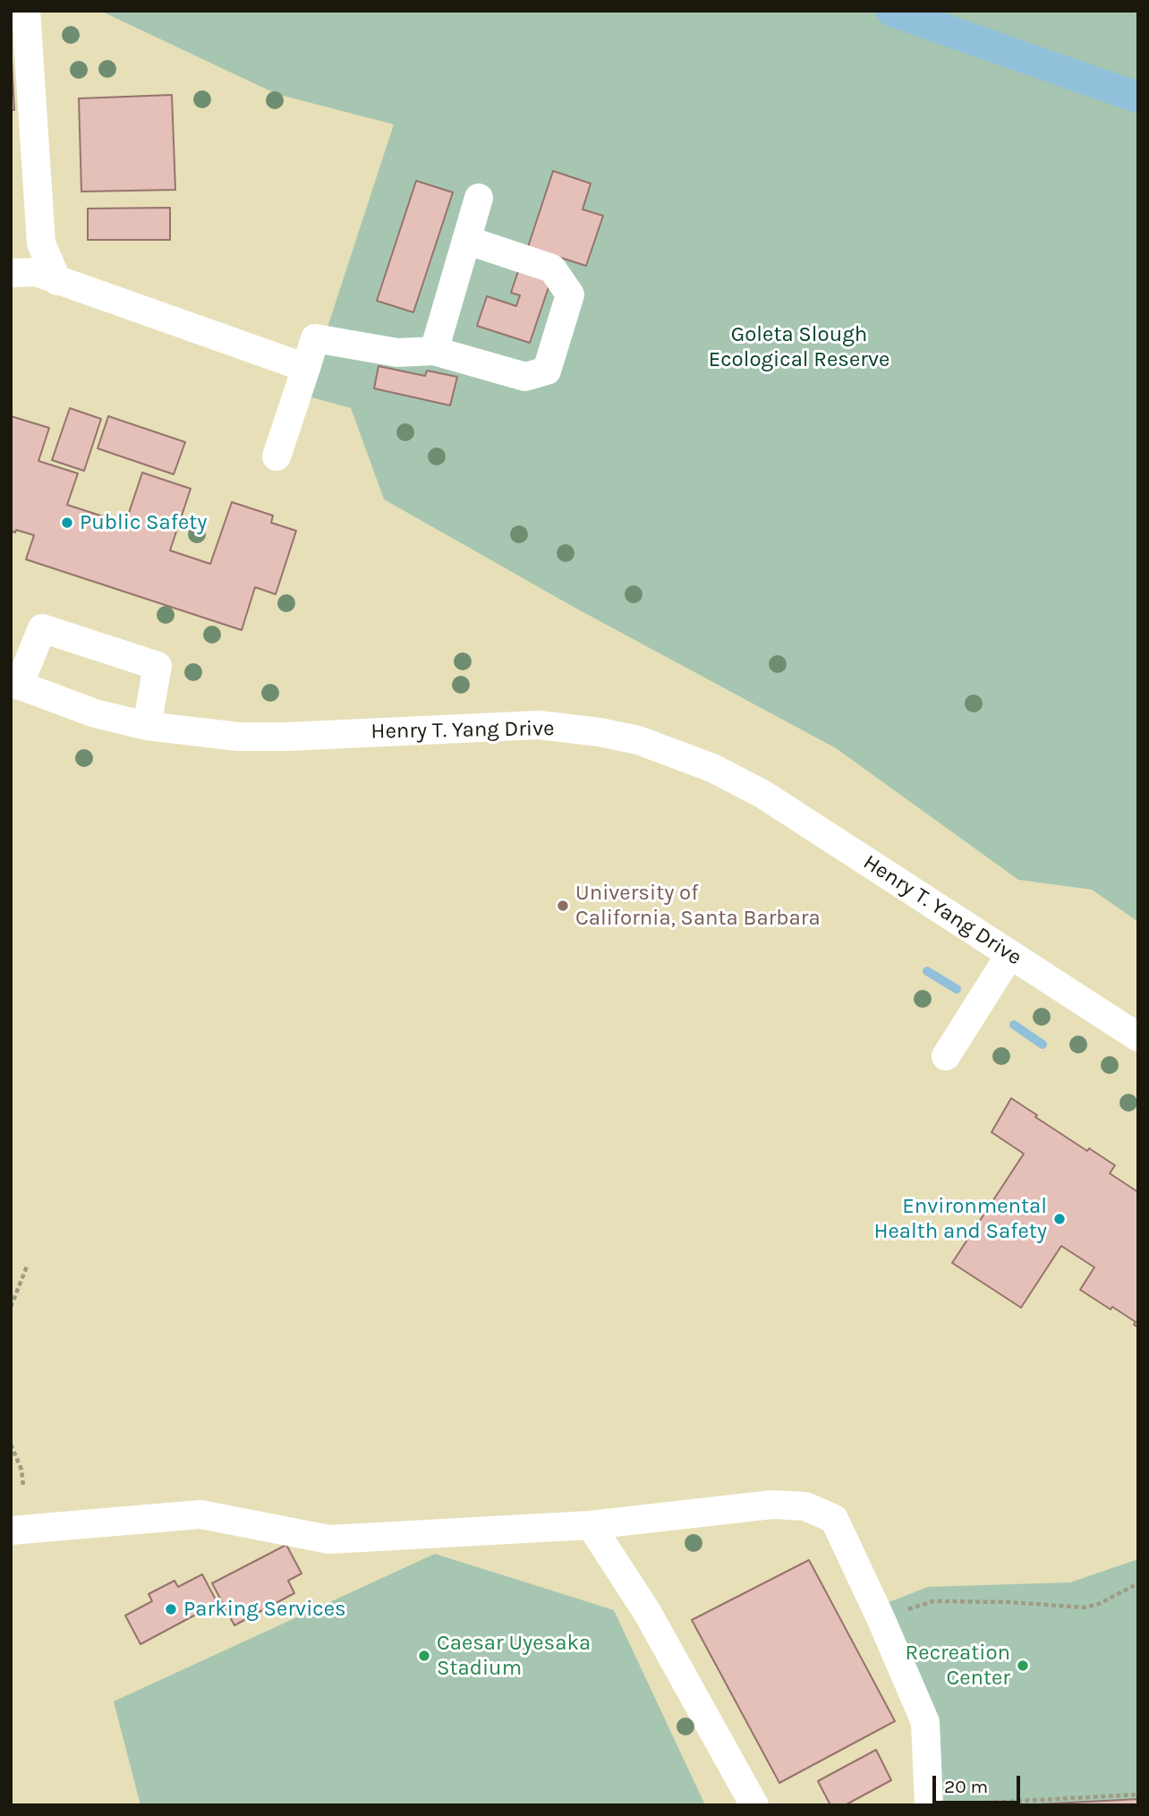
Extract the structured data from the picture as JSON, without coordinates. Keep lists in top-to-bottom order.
{
  "streets": {
    "street": ["Henry T. Yang Drive"]
  },
  "parks": ["Goleta Slough Ecological Reserve"],
  "places": [
    "Public Safety",
    "University of California, Santa Barbara",
    "Environmental Health and Safety",
    "Parking Services",
    "Caesar Uyesaka Stadium",
    "Recreation Center"
  ],
  "scale_bar": "20 m"
}
